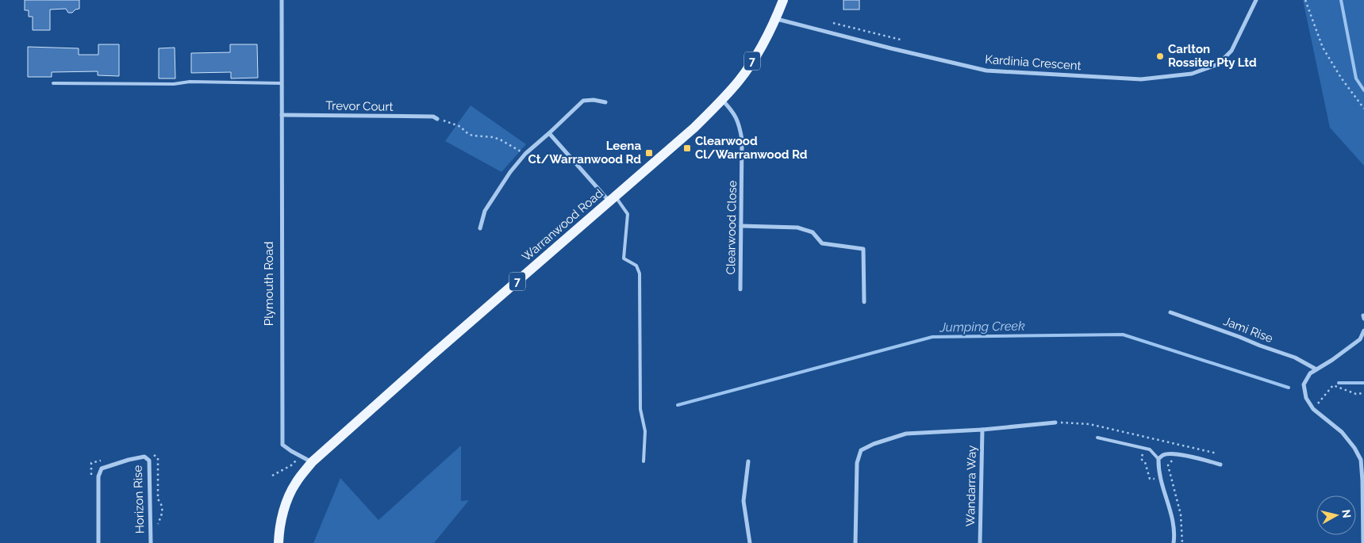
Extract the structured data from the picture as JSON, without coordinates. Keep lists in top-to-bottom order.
{
  "streets": {
    "main road": ["7", "Warranwood Road"],
    "street": [
      "Kardinia Crescent",
      "Trevor Court",
      "Clearwood Close",
      "Plymouth Road",
      "Jami Rise",
      "Wandarra Way",
      "Horizon Rise"
    ]
  },
  "crossings": [
    ["7", "Warranwood Road"],
    ["7", "Plymouth Road"],
    ["Kardinia Crescent", "Warranwood Road"],
    ["Trevor Court", "Plymouth Road"],
    ["Warranwood Road", "Clearwood Close"],
    ["Warranwood Road", "Plymouth Road"]
  ],
  "water": ["Jumping Creek"],
  "places": {
    "other": ["Carlton Rossiter Pty Ltd"],
    "transit": ["Clearwood Cl/Warranwood Rd", "Leena Ct/Warranwood Rd"]
  },
  "north": "right"
}
